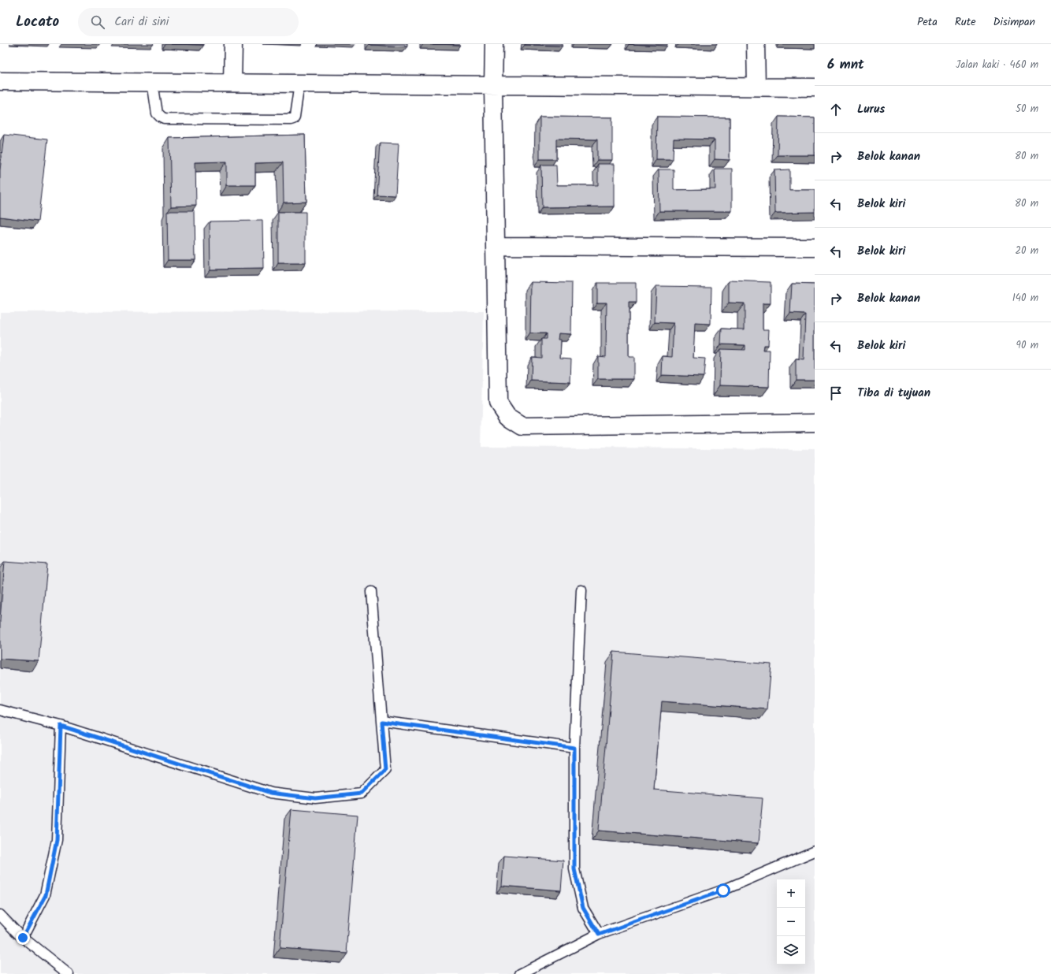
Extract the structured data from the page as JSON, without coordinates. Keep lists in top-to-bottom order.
{
  "page": {
    "header": "Locato",
    "search": "Cari di sini",
    "nav": ["Peta", "Rute", "Disimpan"],
    "heading": ["6 mnt", "Jalan kaki · 460 m"],
    "list": [
      ["Lurus", "50 m"],
      ["Belok kanan", "80 m"],
      ["Belok kiri", "80 m"],
      ["Belok kiri", "20 m"],
      ["Belok kanan", "140 m"],
      ["Belok kiri", "90 m"],
      "Tiba di tujuan"
    ],
    "map_buttons": ["+", "−"]
  }
}
